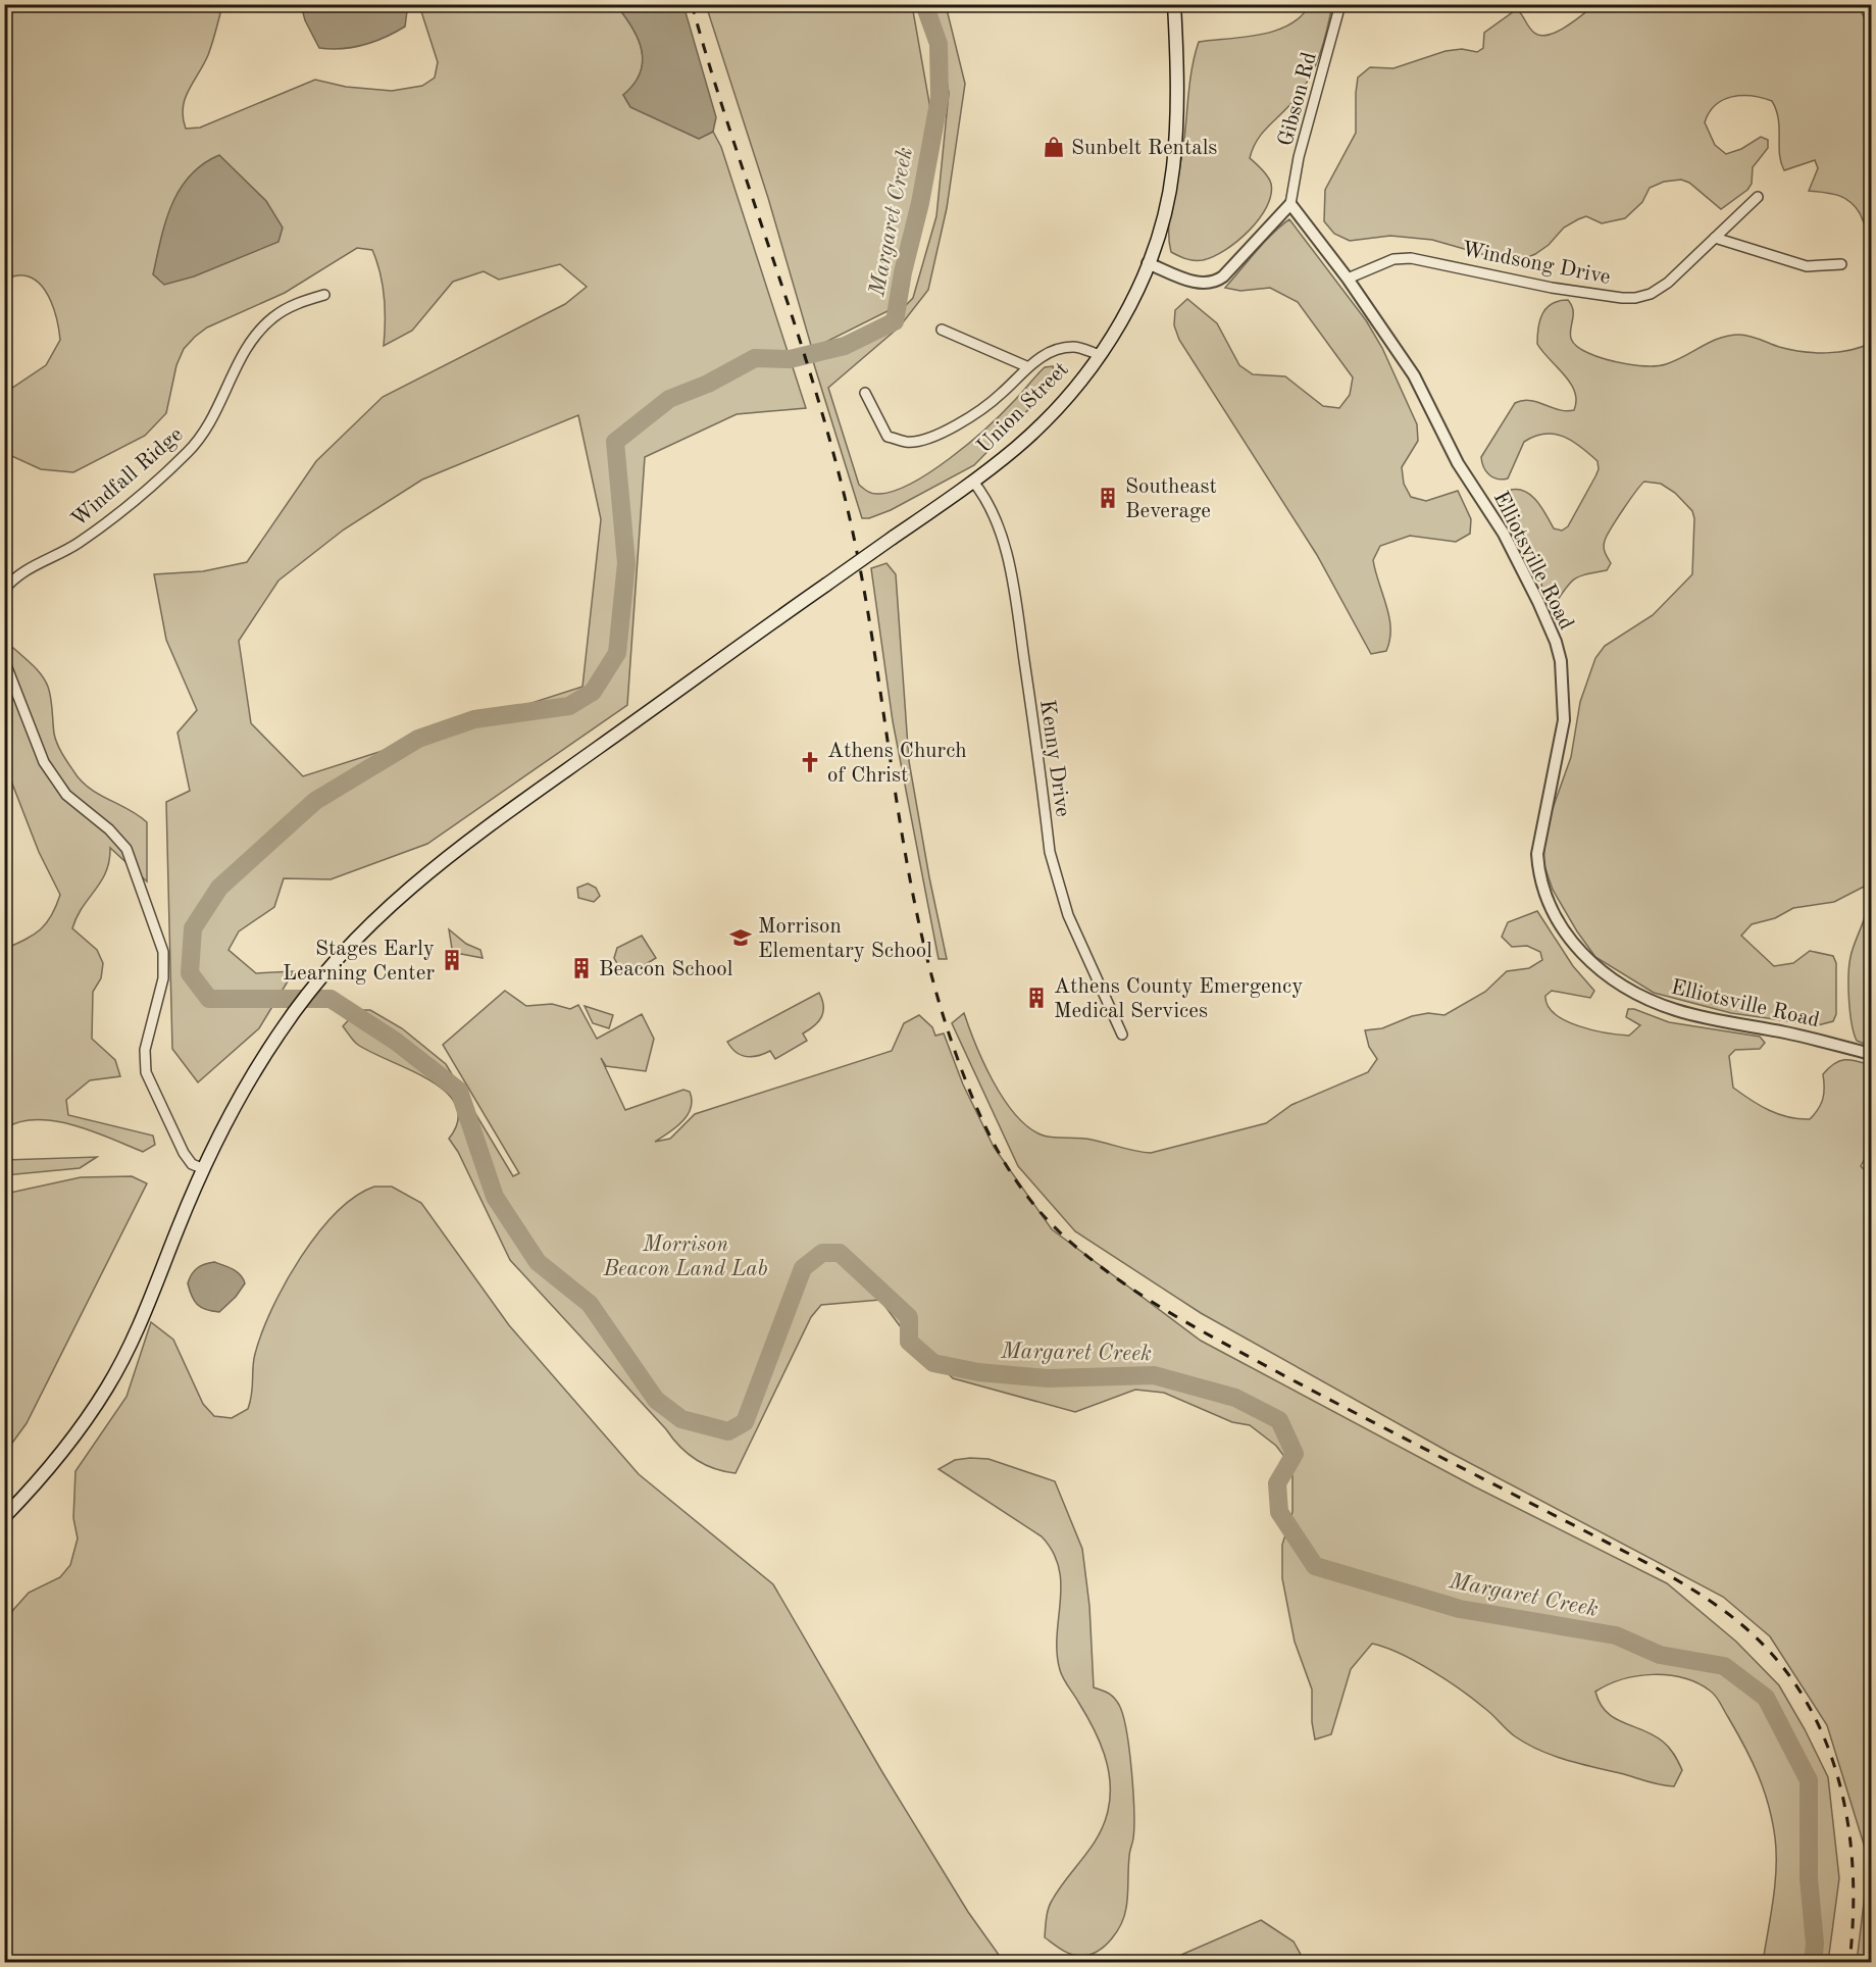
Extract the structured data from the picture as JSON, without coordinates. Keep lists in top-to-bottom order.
{
  "streets": {
    "main road": ["Union Street"],
    "street": [
      "Gibson Rd",
      "Windsong Drive",
      "Windfall Ridge",
      "Elliotsville Road",
      "Kenny Drive"
    ]
  },
  "crossings": [
    ["Gibson Rd", "Elliotsville Road"],
    ["Windsong Drive", "Elliotsville Road"],
    ["Union Street", "Kenny Drive"]
  ],
  "water": ["Margaret Creek"],
  "parks": ["Morrison Beacon Land Lab"],
  "places": {
    "shop": ["Sunbelt Rentals"],
    "building": [
      "Southeast Beverage",
      "Stages Early Learning Center",
      "Beacon School",
      "Athens County Emergency Medical Services"
    ],
    "church": ["Athens Church of Christ"],
    "school or university": ["Morrison Elementary School"]
  }
}
